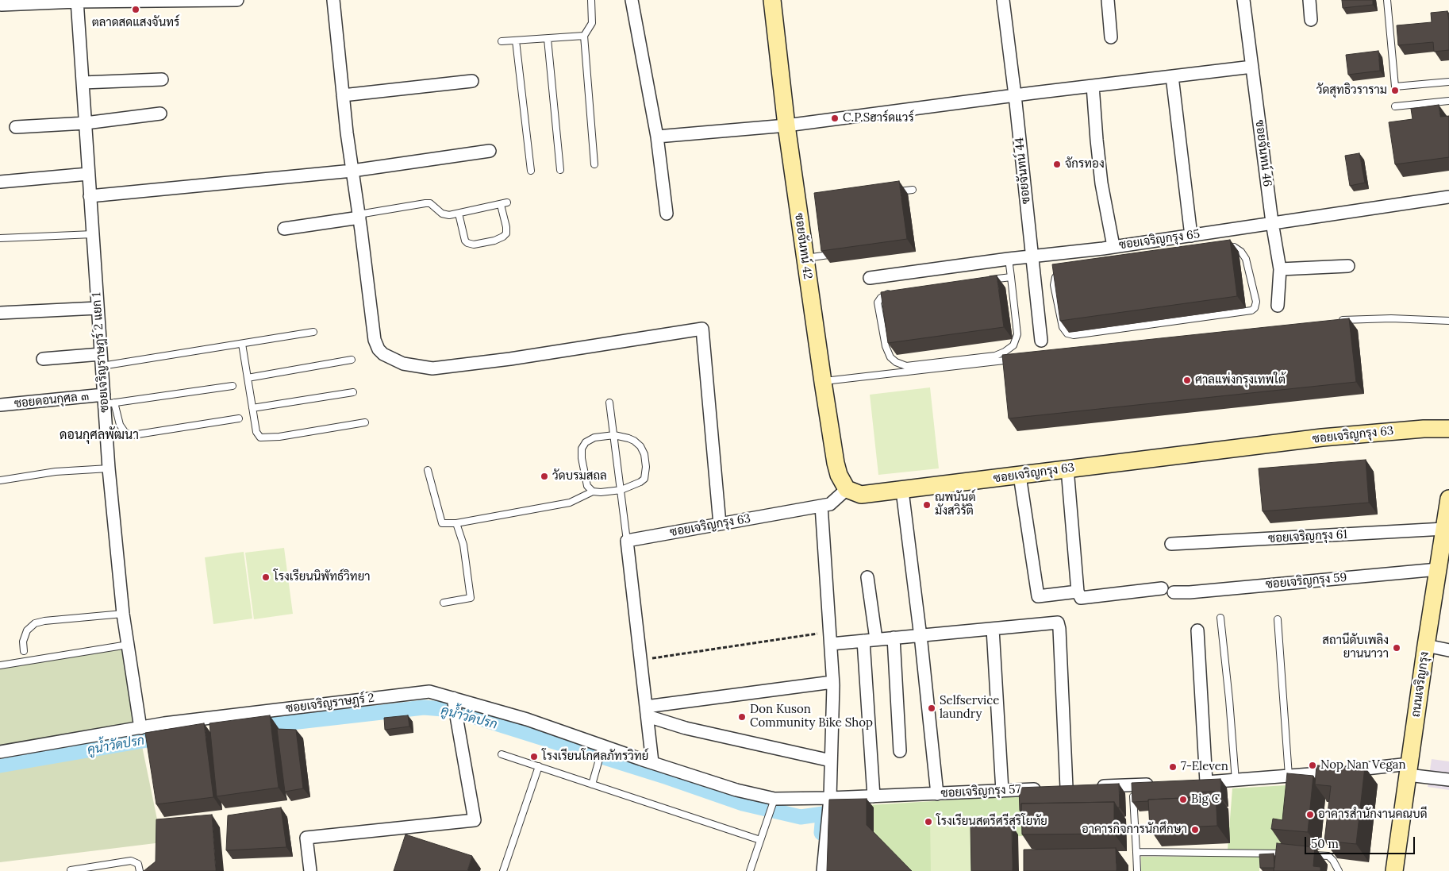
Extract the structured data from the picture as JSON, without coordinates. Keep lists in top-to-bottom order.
{
  "streets": {
    "street": [
      "ซอยจันทน์ 46",
      "ซอยจันทน์ 44",
      "ซอยเจริญกรุง 65",
      "ซอยจันทน์ 42",
      "ซอยเจริญราษฎร์ 2 แยก 1",
      "ซอยดอนกุศล ๓",
      "ซอยเจริญกรุง 63",
      "ซอยเจริญกรุง 61",
      "ซอยเจริญกรุง 59",
      "ถนนเจริญกรุง",
      "ซอยเจริญราษฎร์ 2",
      "ซอยเจริญกรุง 57"
    ]
  },
  "crossings": [
    ["ซอยจันทน์ 46", "ซอยเจริญกรุง 65"],
    ["ซอยจันทน์ 44", "ซอยเจริญกรุง 65"],
    ["ซอยจันทน์ 42", "ซอยเจริญกรุง 63"],
    ["ซอยเจริญราษฎร์ 2 แยก 1", "ซอยดอนกุศล ๓"],
    ["ซอยเจริญราษฎร์ 2 แยก 1", "ซอยเจริญราษฎร์ 2"],
    ["ซอยเจริญกรุง 61", "ถนนเจริญกรุง"],
    ["ซอยเจริญกรุง 59", "ถนนเจริญกรุง"],
    ["ซอยเจริญราษฎร์ 2", "ซอยเจริญกรุง 57"]
  ],
  "districts": ["ดอนกุศลพัฒนา"],
  "water": ["คูน้ำวัดปรก"],
  "places": [
    "ตลาดสดแสงจันทร์",
    "วัดสุทธิวราราม",
    "C.P.Sฮาร์ดแวร์",
    "จักรทอง",
    "ศาลแพ่งกรุงเทพใต้",
    "วัดบรมสถล",
    "ณพนันต์ มังสวิรัติ",
    "โรงเรียนนิพัทธ์วิทยา",
    "สถานีดับเพลิง ยานนาวา",
    "Selfservice laundry",
    "Don Kuson Community Bike Shop",
    "โรงเรียนโกศลภัทรวิทย์",
    "Nop Nan Vegan",
    "7-Eleven",
    "Big C",
    "อาคารสำนักงานคณบดี",
    "โรงเรียนสตรีศรีสุริโยทัย",
    "อาคารกิจการนักศึกษา"
  ],
  "scale_bar": "50 m"
}
